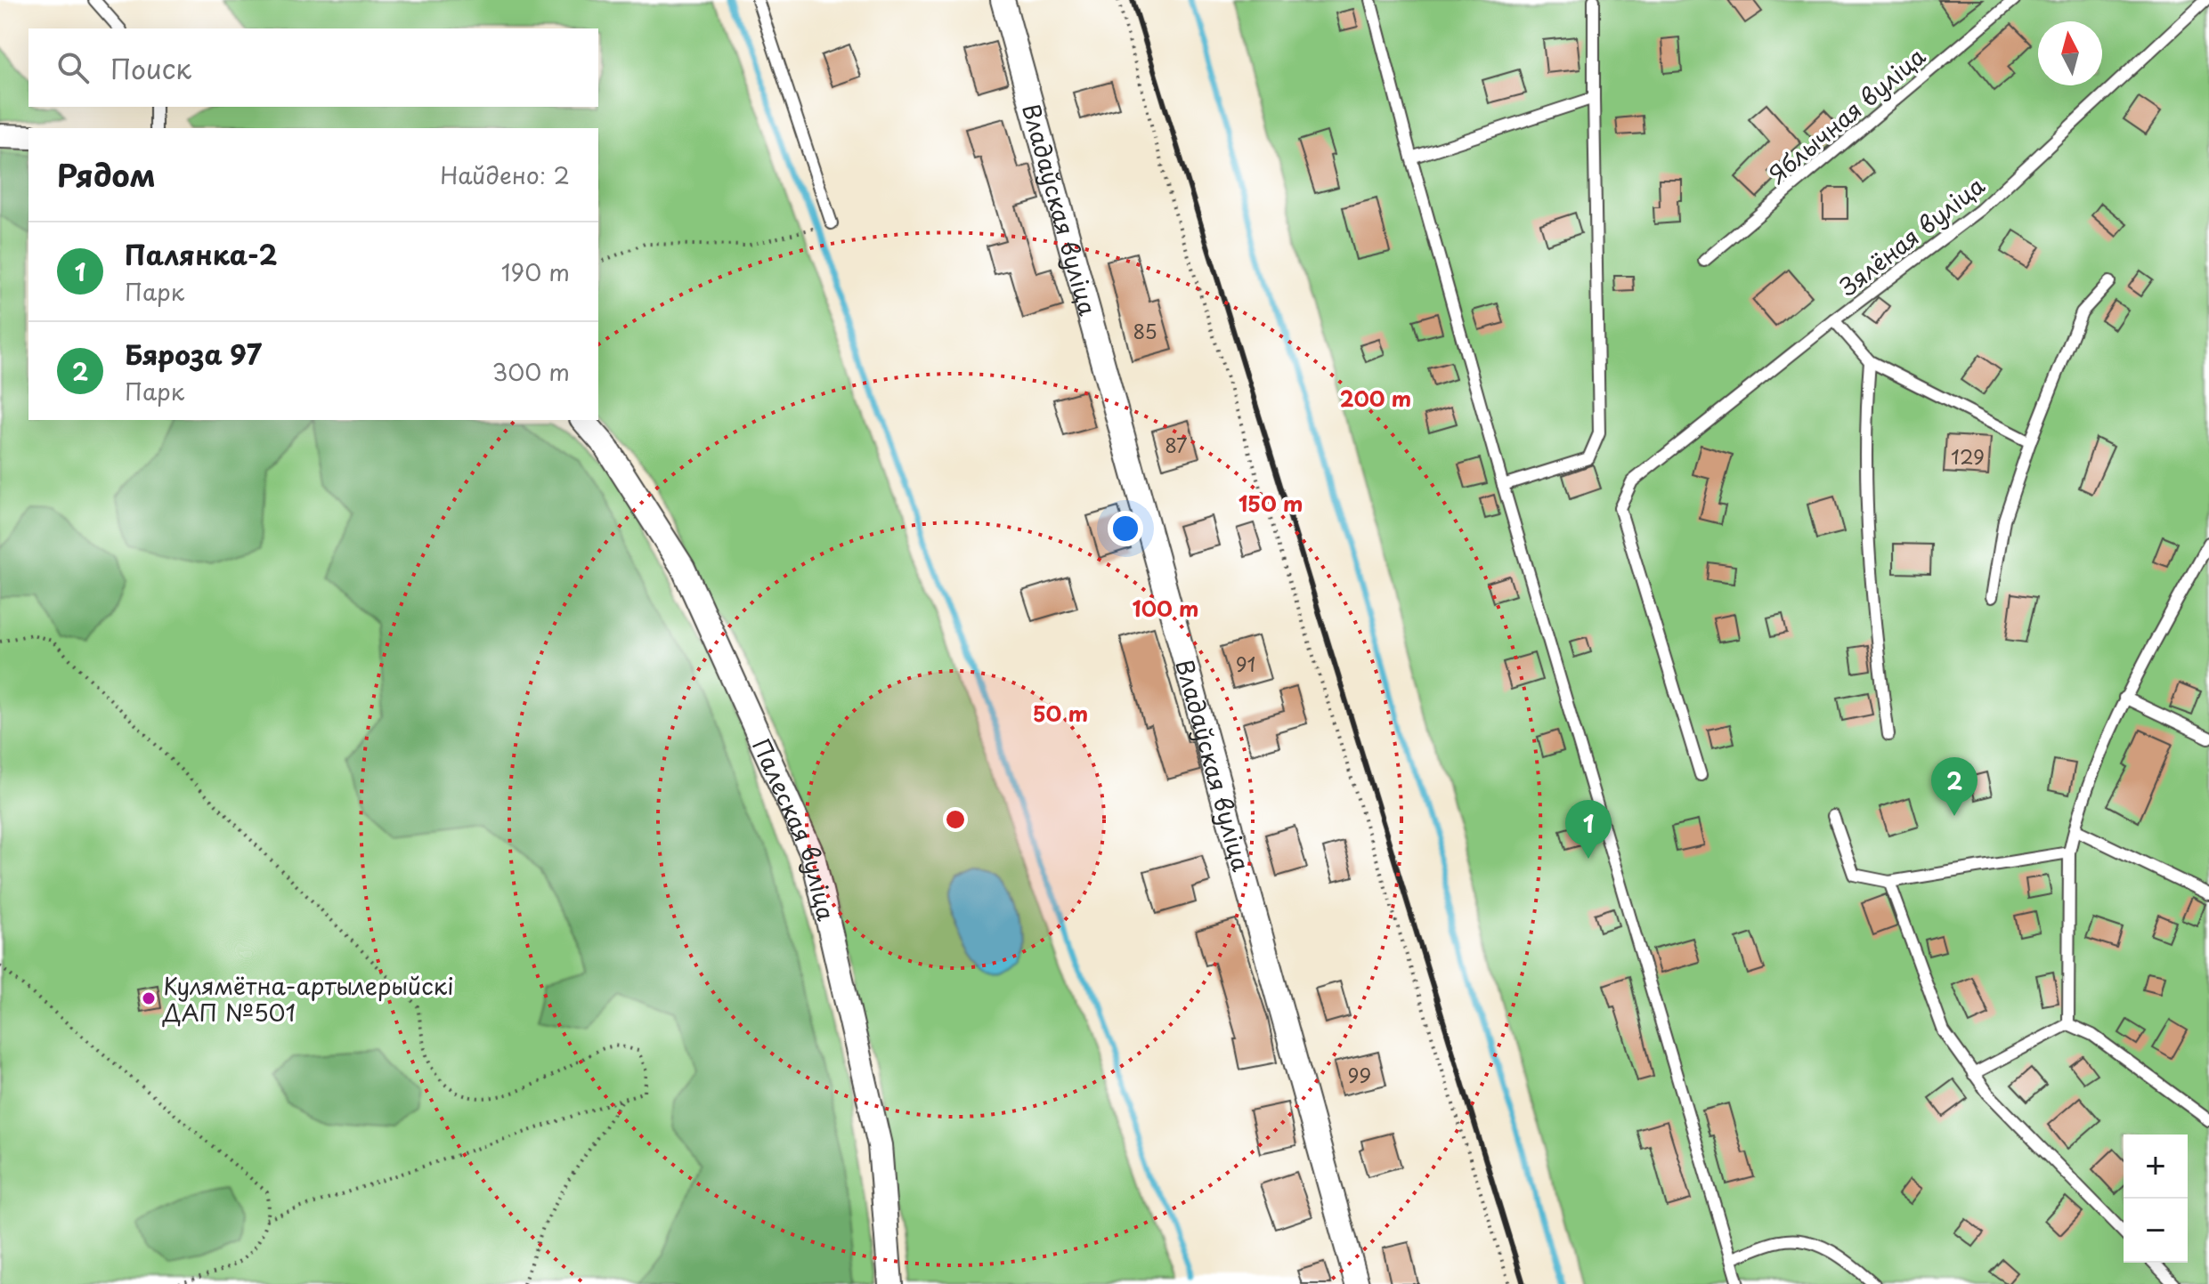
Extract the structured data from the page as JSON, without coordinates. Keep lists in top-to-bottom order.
{
  "streets": {
    "street": ["Владаўская вуліца", "Палеская вуліца"],
    "lane": ["Яблычная вуліца", "Зялёная вуліца"]
  },
  "places": ["Кулямётна-артылерыйскі ДАП №501"],
  "house_numbers": [
    "85",
    "87",
    "129",
    "91",
    "99"
  ],
  "north": "top",
  "page": {
    "search": "Поиск",
    "heading": ["Рядом", "Найдено: 2"],
    "list": [
      {
        "mark": "1",
        "name": "Палянка-2",
        "note": "Парк",
        "value": "190 m"
      },
      {
        "mark": "2",
        "name": "Бяроза 97",
        "note": "Парк",
        "value": "300 m"
      }
    ],
    "pins": ["2", "1"],
    "map_buttons": ["+", "−"]
  },
  "rings": [
    "200 m",
    "150 m",
    "100 m",
    "50 m"
  ]
}
